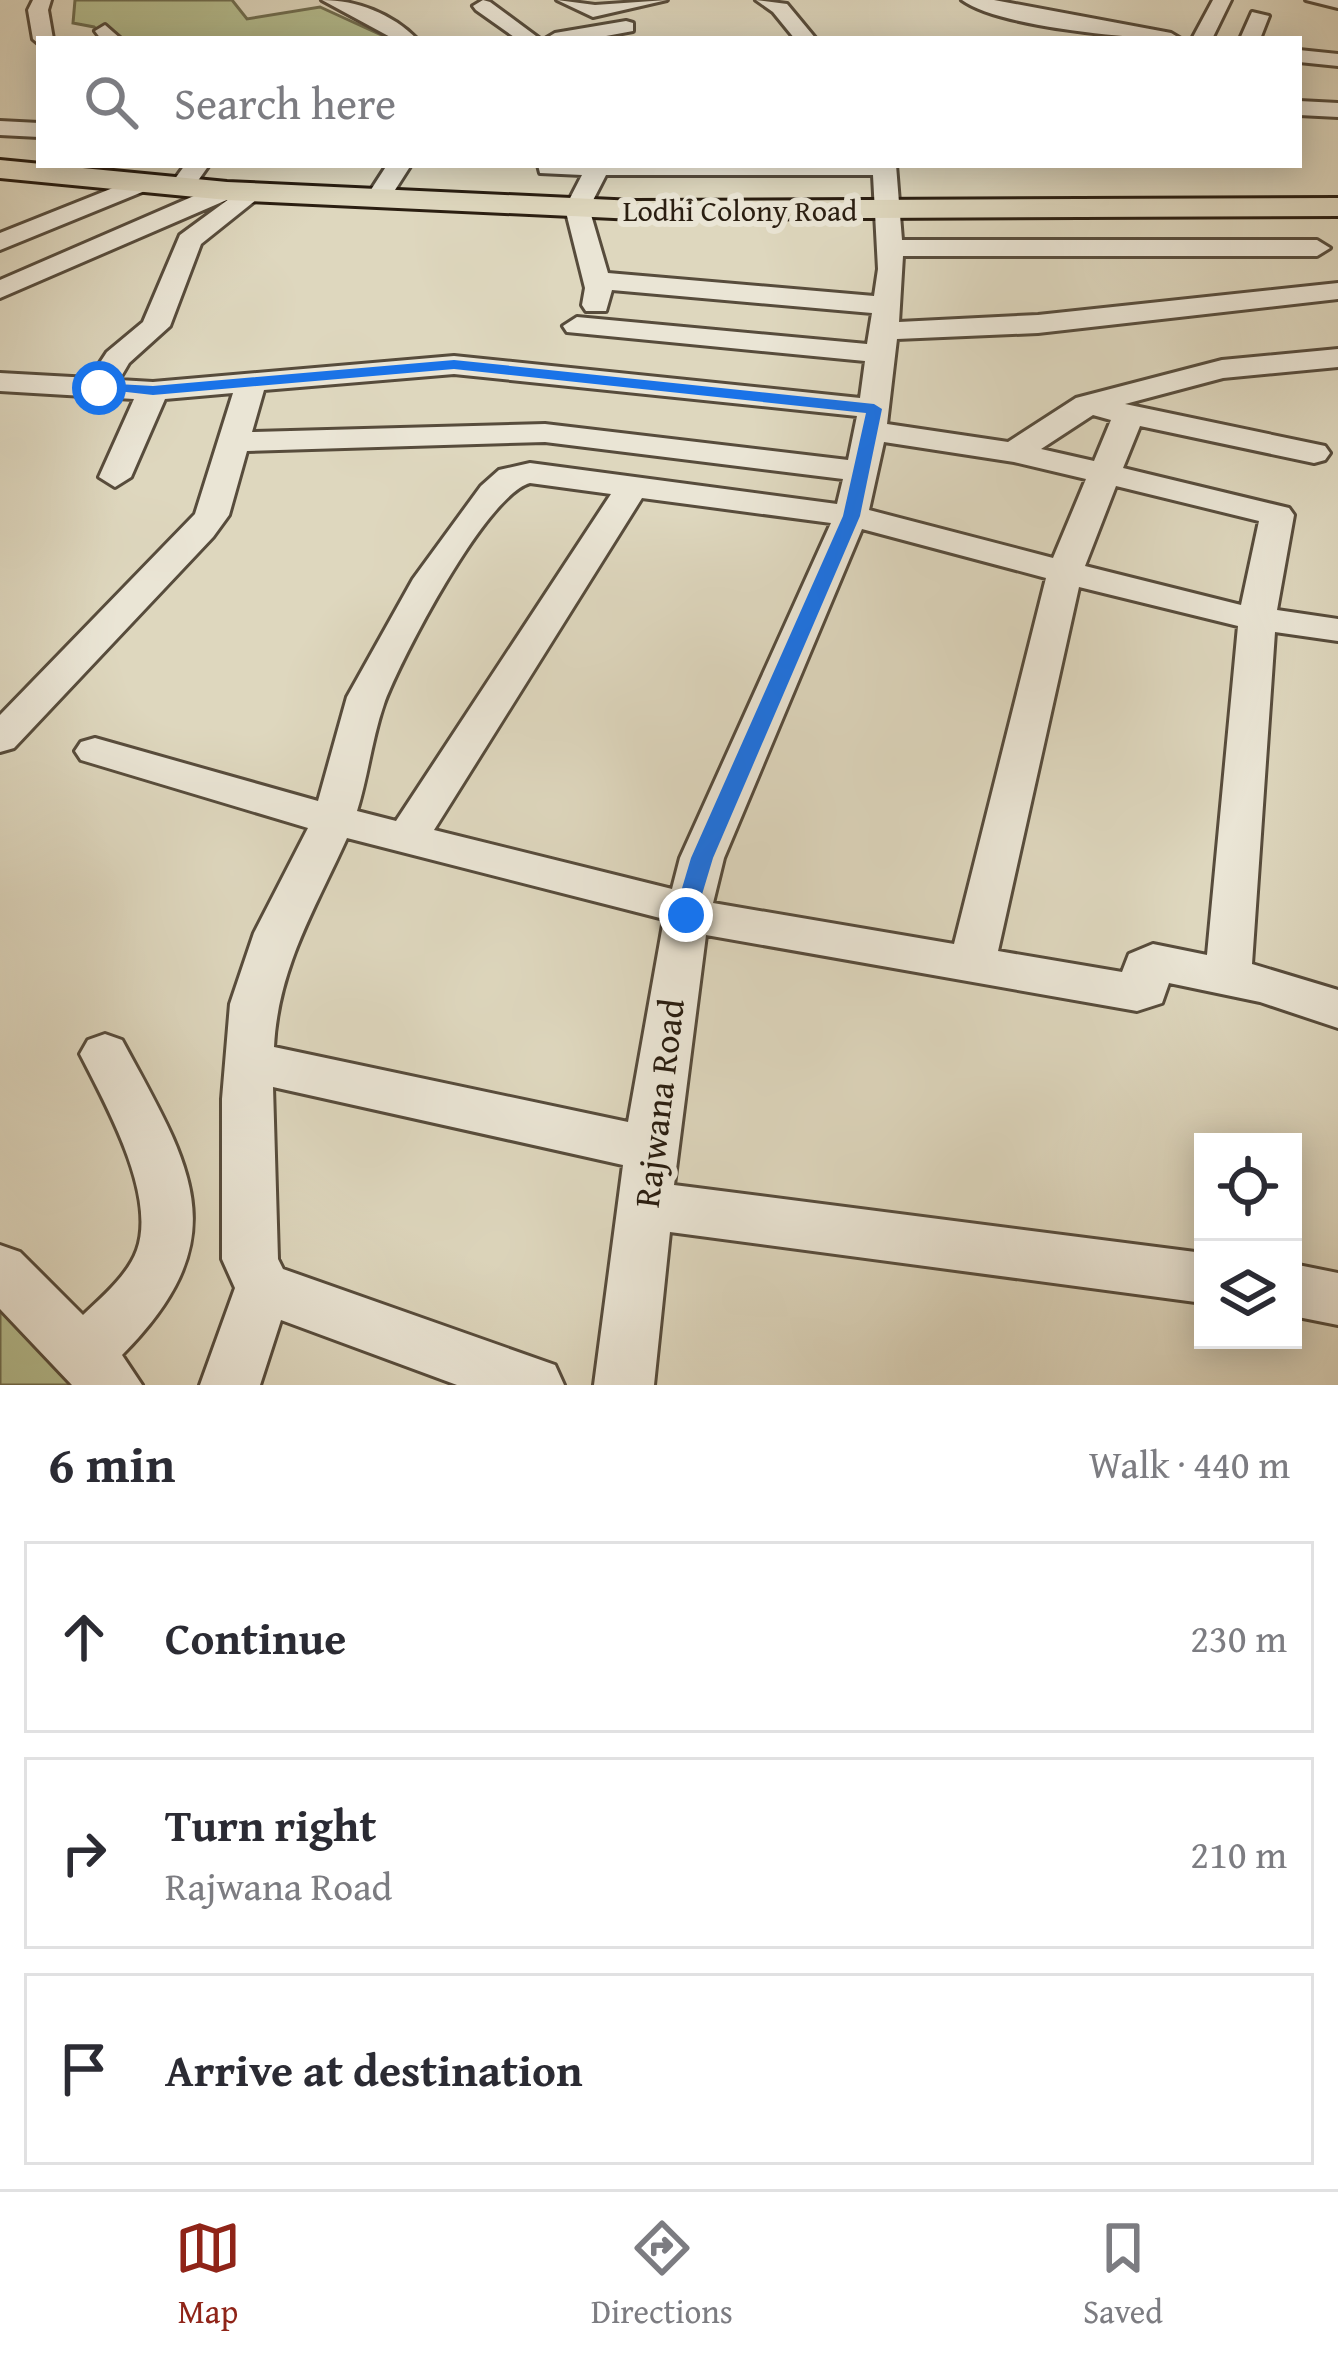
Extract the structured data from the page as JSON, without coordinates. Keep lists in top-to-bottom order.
{
  "streets": {
    "main road": ["Lodhi Colony Road"],
    "street": ["Rajwana Road"]
  },
  "crossings": [
    ["Lodhi Colony Road", "Rajwana Road"]
  ],
  "page": {
    "search": "Search here",
    "heading": ["6 min", "Walk · 440 m"],
    "list": [
      ["Continue", "230 m"],
      ["Turn right", "Rajwana Road", "210 m"],
      "Arrive at destination"
    ],
    "nav": ["Map", "Directions", "Saved"]
  }
}
